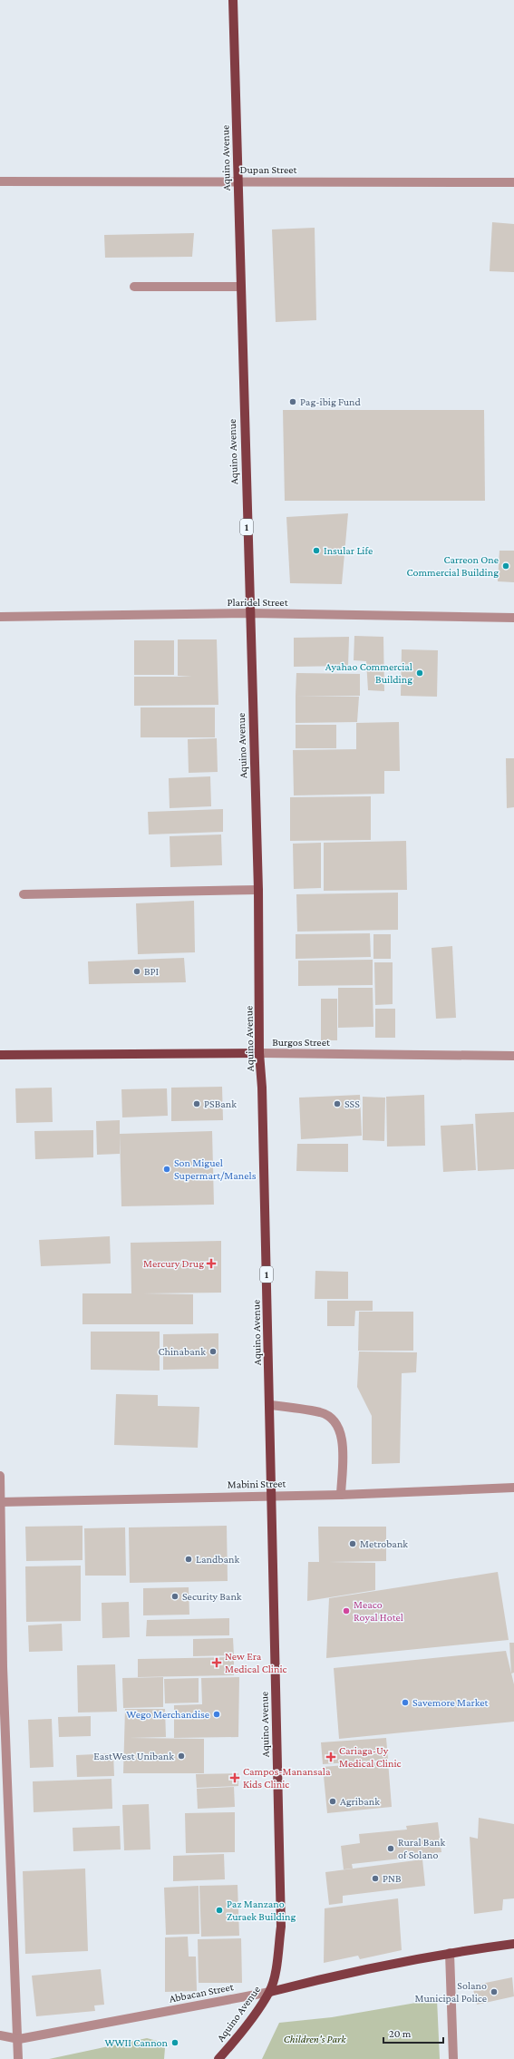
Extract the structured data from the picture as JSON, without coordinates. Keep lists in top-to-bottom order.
{
  "streets": {
    "main road": [
      "Aquino Avenue",
      "1",
      "Burgos Street",
      "Abbacan Street"
    ],
    "street": ["Dupan Street", "Plaridel Street", "Mabini Street"]
  },
  "crossings": [
    ["Aquino Avenue", "Dupan Street"],
    ["Aquino Avenue", "Plaridel Street"],
    ["Aquino Avenue", "Burgos Street"],
    ["Aquino Avenue", "Mabini Street"],
    ["Aquino Avenue", "Abbacan Street"]
  ],
  "parks": ["Children's Park"],
  "places": {
    "other": [
      "Pag-ibig Fund",
      "Insular Life",
      "Carreon One Commercial Building",
      "Ayahao Commercial Building",
      "BPI",
      "PSBank",
      "SSS",
      "Son Miguel Supermart/Manels",
      "Chinabank",
      "Metrobank",
      "Landbank",
      "Security Bank",
      "Meaco Royal Hotel",
      "Savemore Market",
      "Wego Merchandise",
      "EastWest Unibank",
      "Agribank",
      "Rural Bank of Solano",
      "PNB",
      "Paz Manzano Zuraek Building",
      "Solano Municipal Police",
      "WWII Cannon"
    ],
    "health": [
      "Mercury Drug",
      "New Era Medical Clinic",
      "Cariaga-Uy Medical Clinic",
      "Campos-Manansala Kids Clinic"
    ]
  },
  "scale_bar": "20 m"
}
